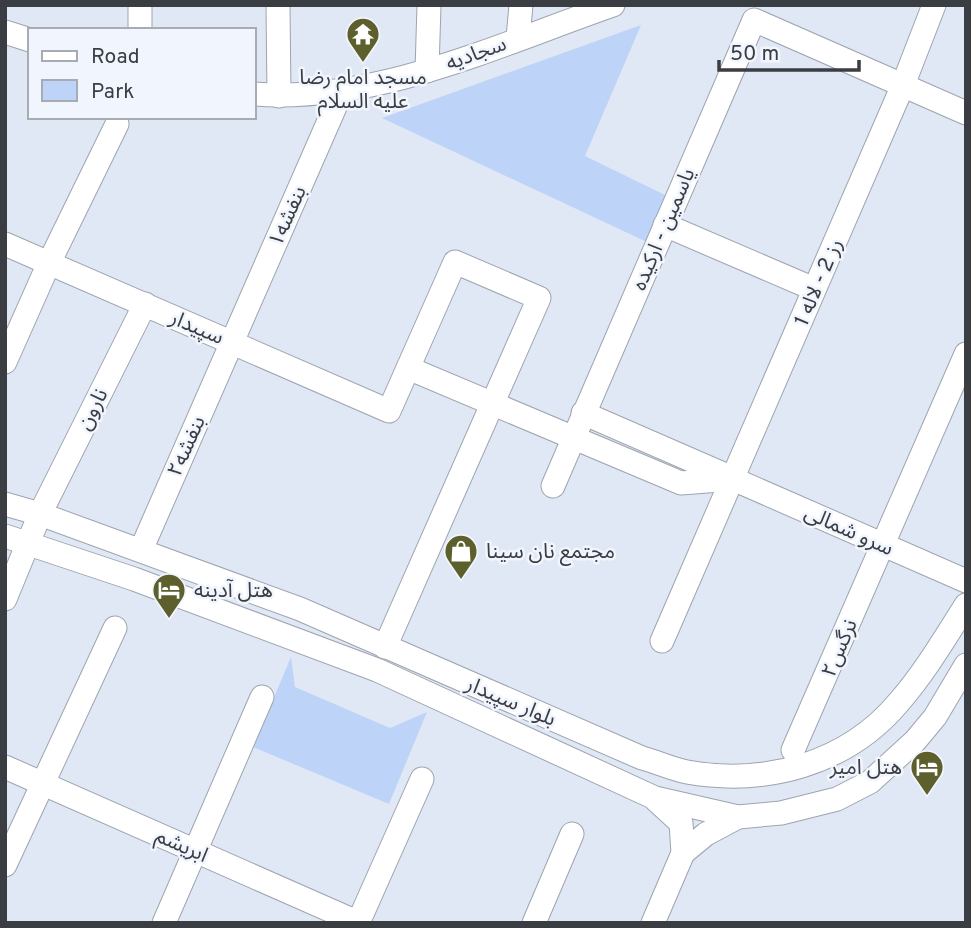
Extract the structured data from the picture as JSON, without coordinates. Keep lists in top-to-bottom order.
{
  "streets": {
    "street": [
      "سجادیه",
      "بنفشه۱",
      "یاسمین - ارکیده",
      "رز 2 - لاله 1",
      "سپیدار",
      "نارون",
      "بنفشه۲",
      "سرو شمالی",
      "نرگس۲",
      "بلوار سپیدار",
      "ابریشم"
    ]
  },
  "crossings": [
    ["سجادیه", "بنفشه۱"],
    ["بنفشه۱", "سپیدار"],
    ["بنفشه۱", "بنفشه۲"],
    ["یاسمین - ارکیده", "رز 2 - لاله 1"],
    ["یاسمین - ارکیده", "سرو شمالی"],
    ["رز 2 - لاله 1", "سرو شمالی"],
    ["سپیدار", "نارون"],
    ["سپیدار", "بنفشه۲"],
    ["سپیدار", "سرو شمالی"],
    ["نارون", "بلوار سپیدار"],
    ["بنفشه۲", "بلوار سپیدار"],
    ["سرو شمالی", "نرگس۲"]
  ],
  "places": {
    "temple": ["مسجد امام رضا علیه السلام"],
    "shop": ["مجتمع نان سینا"],
    "hotel": ["هتل آدینه", "هتل امیر"]
  },
  "legend": ["Road", "Park"],
  "scale_bar": "50 m"
}
